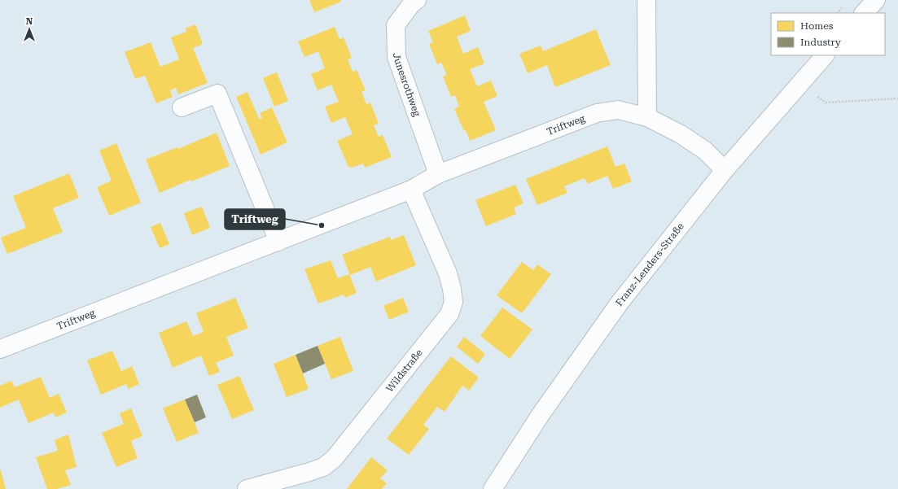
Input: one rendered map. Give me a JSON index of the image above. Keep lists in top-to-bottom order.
{
  "streets": {
    "street": [
      "Junesrothweg",
      "Triftweg",
      "Franz-Lenders-Straße",
      "Wildstraße"
    ]
  },
  "crossings": [
    ["Junesrothweg", "Triftweg"],
    ["Triftweg", "Franz-Lenders-Straße"],
    ["Triftweg", "Wildstraße"]
  ],
  "places": ["Triftweg"],
  "legend": ["Homes", "Industry"],
  "north": "top"
}
